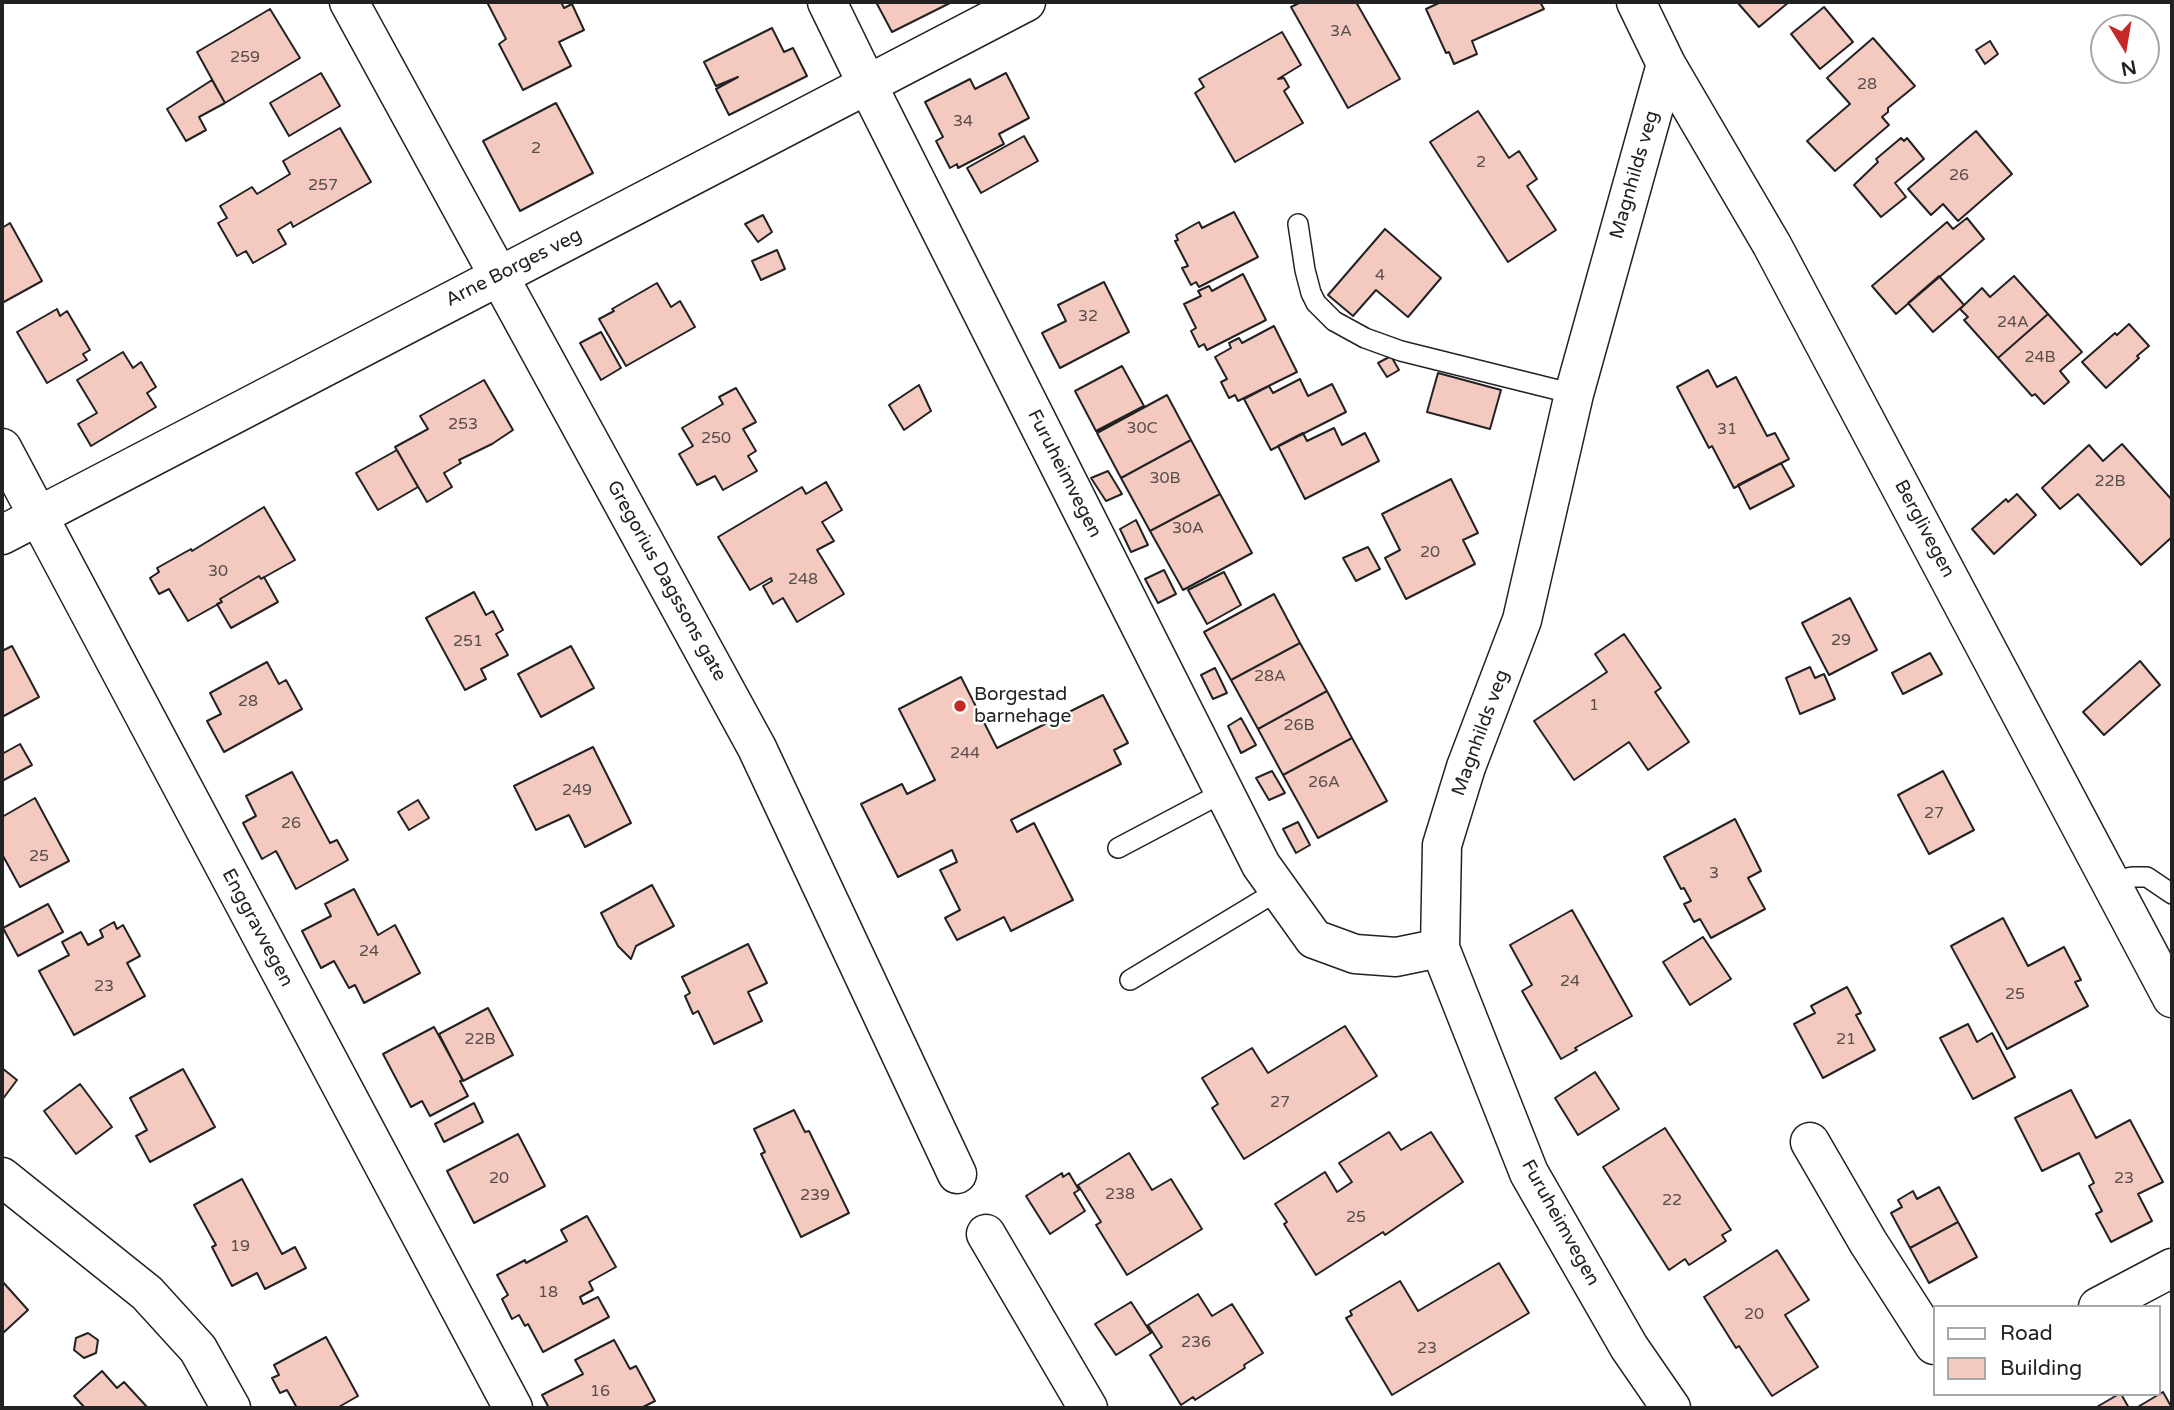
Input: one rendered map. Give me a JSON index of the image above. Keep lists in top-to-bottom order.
{
  "streets": {
    "street": [
      "Magnhilds veg",
      "Arne Borges veg",
      "Furuheimvegen",
      "Berglivegen",
      "Gregorius Dagssons gate",
      "Enggravvegen"
    ]
  },
  "crossings": [
    ["Magnhilds veg", "Furuheimvegen"],
    ["Magnhilds veg", "Berglivegen"],
    ["Arne Borges veg", "Furuheimvegen"],
    ["Arne Borges veg", "Gregorius Dagssons gate"],
    ["Arne Borges veg", "Enggravvegen"]
  ],
  "places": ["Borgestad barnehage"],
  "house_numbers": [
    "3A",
    "259",
    "28",
    "34",
    "2",
    "2",
    "26",
    "257",
    "4",
    "32",
    "24A",
    "24B",
    "253",
    "30C",
    "31",
    "250",
    "30B",
    "22B",
    "30A",
    "20",
    "30",
    "248",
    "29",
    "251",
    "28A",
    "28",
    "1",
    "26B",
    "244",
    "26A",
    "249",
    "27",
    "26",
    "25",
    "3",
    "24",
    "24",
    "23",
    "25",
    "22B",
    "21",
    "27",
    "20",
    "23",
    "238",
    "239",
    "22",
    "25",
    "19",
    "18",
    "20",
    "236",
    "23",
    "16"
  ],
  "legend": ["Road", "Building"],
  "north": "bottom"
}
